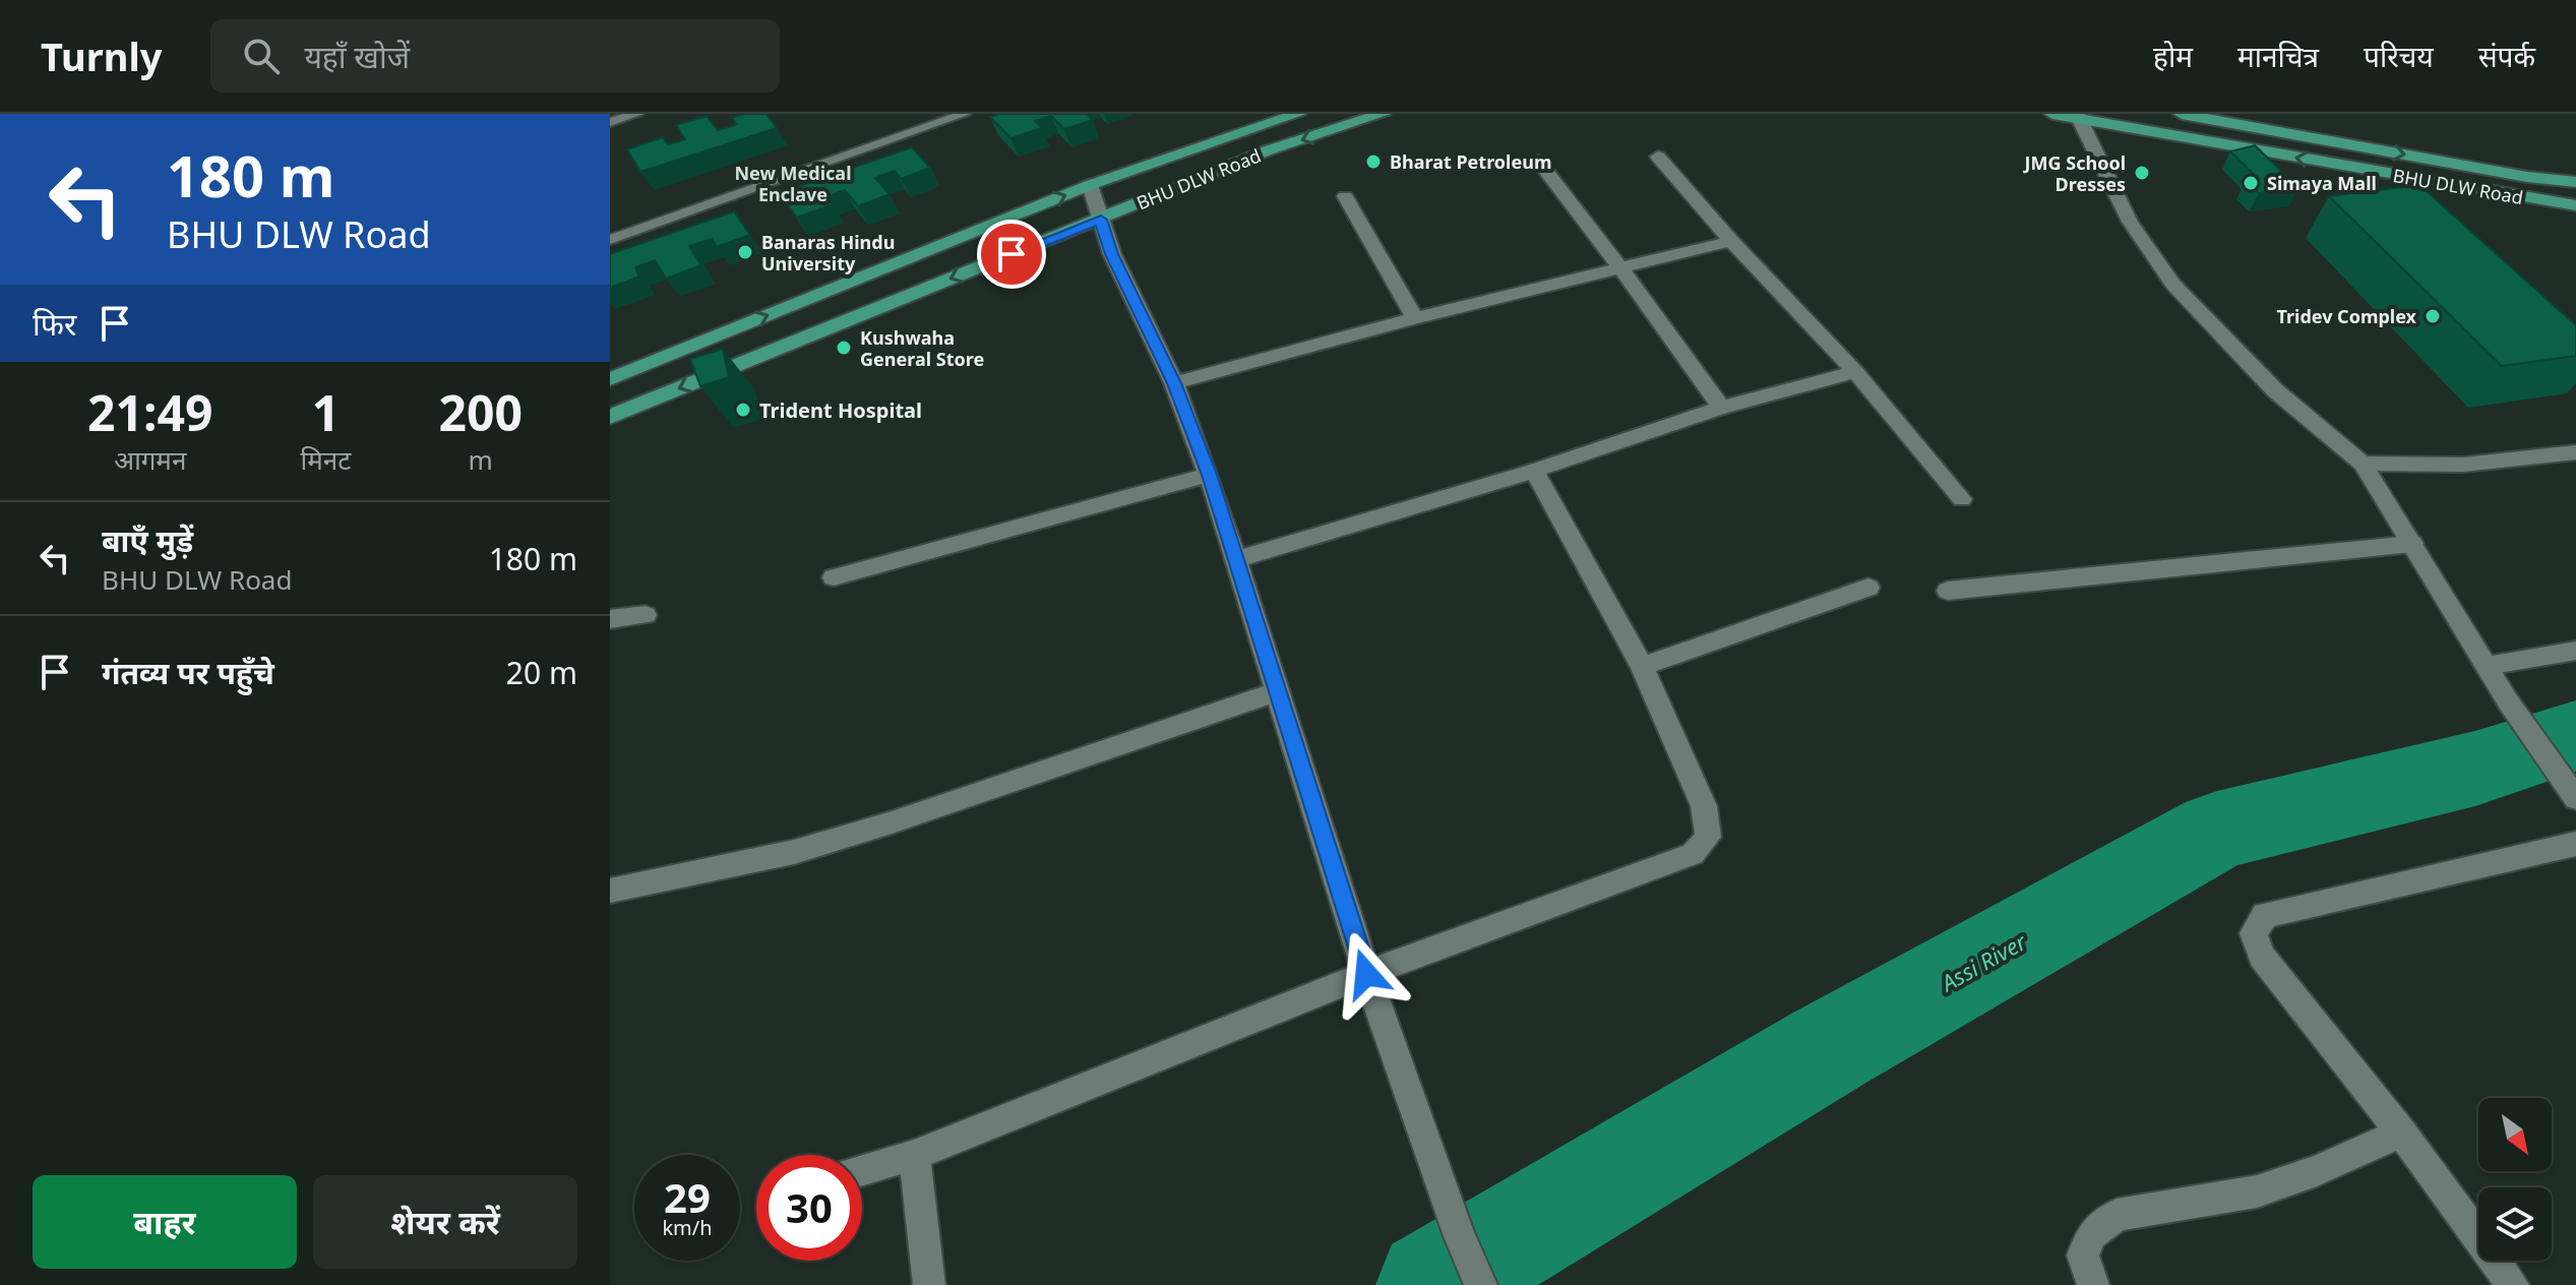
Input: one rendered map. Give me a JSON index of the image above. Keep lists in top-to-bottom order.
{
  "streets": {
    "main road": ["BHU DLW Road"]
  },
  "districts": ["New Medical Enclave"],
  "water": ["Assi River"],
  "places": [
    "Bharat Petroleum",
    "JMG School Dresses",
    "Simaya Mall",
    "Banaras Hindu University",
    "Tridev Complex",
    "Kushwaha General Store",
    "Trident Hospital"
  ],
  "north": "bottom right",
  "page": {
    "header": "Turnly",
    "search": "यहाँ खोजें",
    "nav": [
      "होम",
      "मानचित्र",
      "परिचय",
      "संपर्क"
    ],
    "turn": ["180 m", "BHU DLW Road"],
    "then": "फिर",
    "eta": [
      "21:49",
      "आगमन",
      "1",
      "मिनट",
      "200",
      "m"
    ],
    "list": [
      {
        "name": "बाएँ मुड़ें",
        "note": "BHU DLW Road",
        "value": "180 m"
      },
      {
        "name": "गंतव्य पर पहुँचे",
        "value": "20 m"
      }
    ],
    "speed": "29 km/h",
    "limit": "30",
    "buttons": ["बाहर", "शेयर करें"]
  }
}
